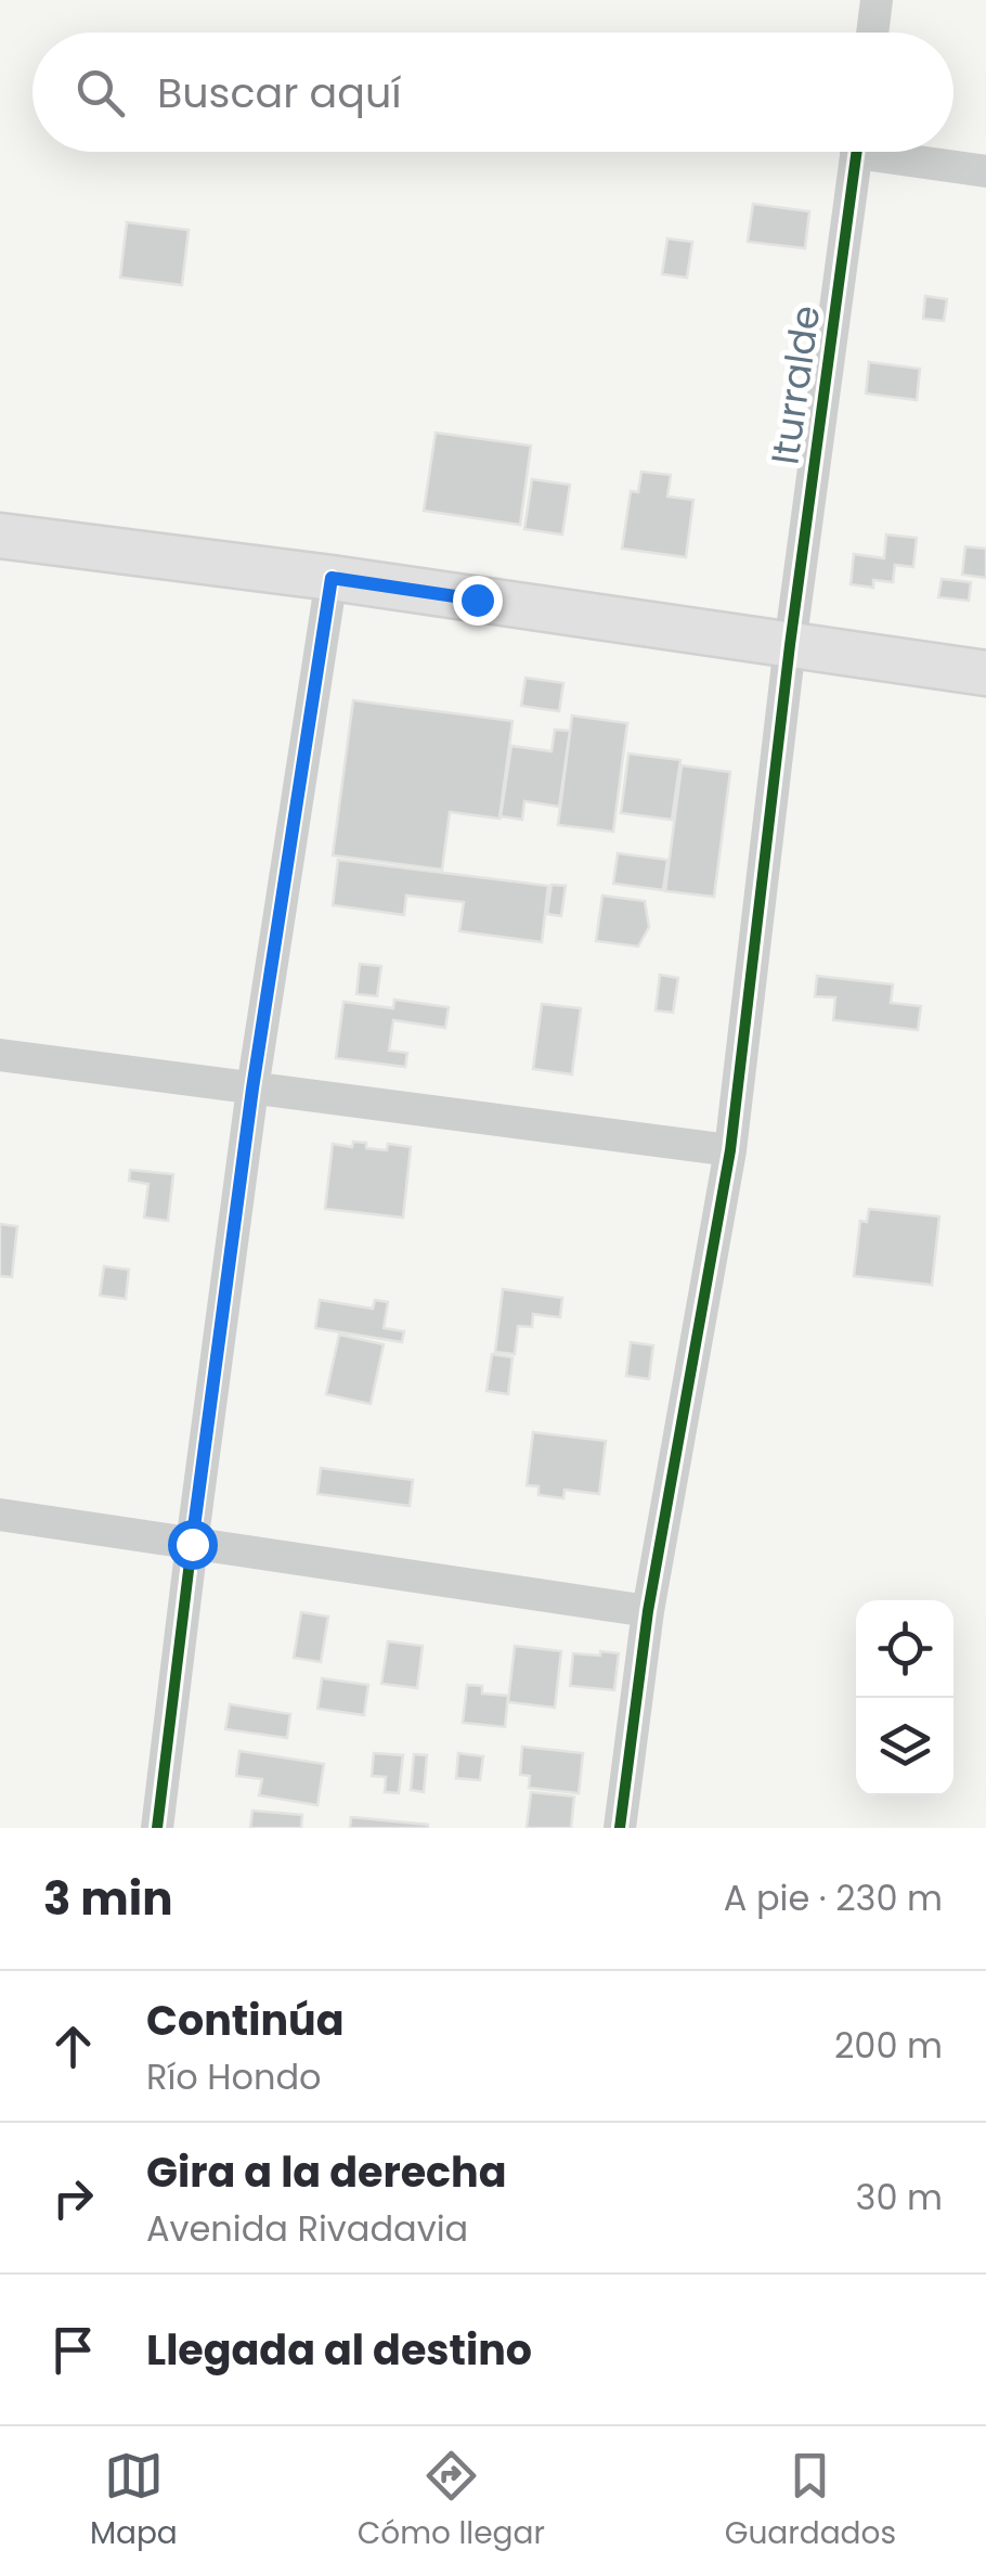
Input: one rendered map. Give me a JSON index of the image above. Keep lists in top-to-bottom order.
{
  "streets": {
    "street": ["Iturralde"]
  },
  "page": {
    "search": "Buscar aquí",
    "heading": ["3 min", "A pie · 230 m"],
    "list": [
      ["Continúa", "Río Hondo", "200 m"],
      ["Gira a la derecha", "Avenida Rivadavia", "30 m"],
      "Llegada al destino"
    ],
    "nav": ["Mapa", "Cómo llegar", "Guardados"]
  }
}
